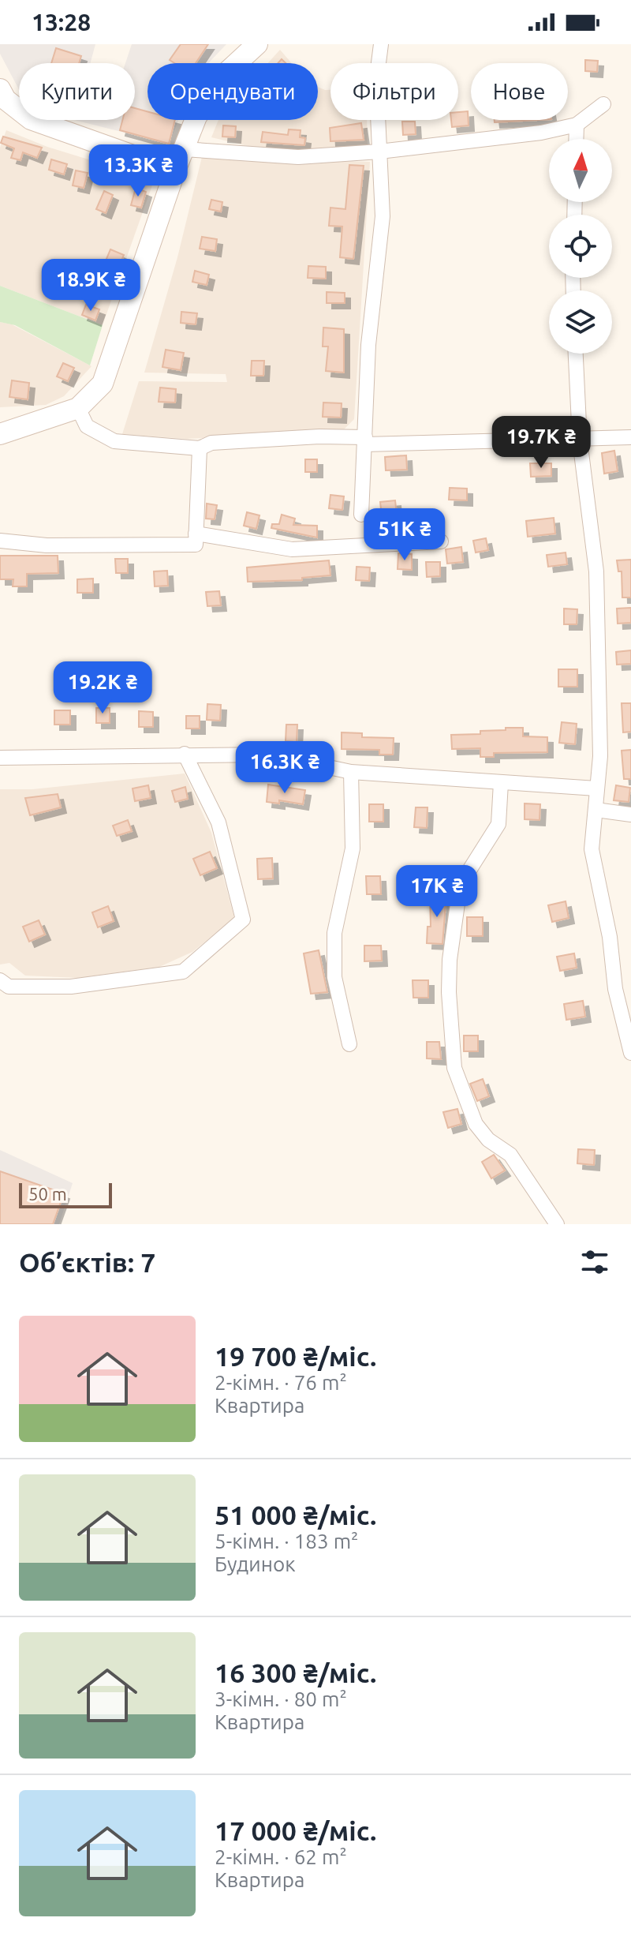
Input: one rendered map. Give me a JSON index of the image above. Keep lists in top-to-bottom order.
{
  "scale_bar": "50 m",
  "north": "top",
  "page": {
    "status": "13:28",
    "chip": [
      "Купити",
      "Орендувати",
      "Фільтри",
      "Нове"
    ],
    "price": [
      "13.3K ₴",
      "18.9K ₴",
      "19.7K ₴",
      "51K ₴",
      "19.2K ₴",
      "16.3K ₴",
      "17K ₴"
    ],
    "scale": "50 m",
    "heading": "Об’єктів: 7",
    "list": [
      {
        "name": "19 700 ₴/міс.",
        "note": "2-кімн. · 76 m² · Квартира"
      },
      {
        "name": "51 000 ₴/міс.",
        "note": "5-кімн. · 183 m² · Будинок"
      },
      {
        "name": "16 300 ₴/міс.",
        "note": "3-кімн. · 80 m² · Квартира"
      },
      {
        "name": "17 000 ₴/міс.",
        "note": "2-кімн. · 62 m² · Квартира"
      }
    ]
  }
}
